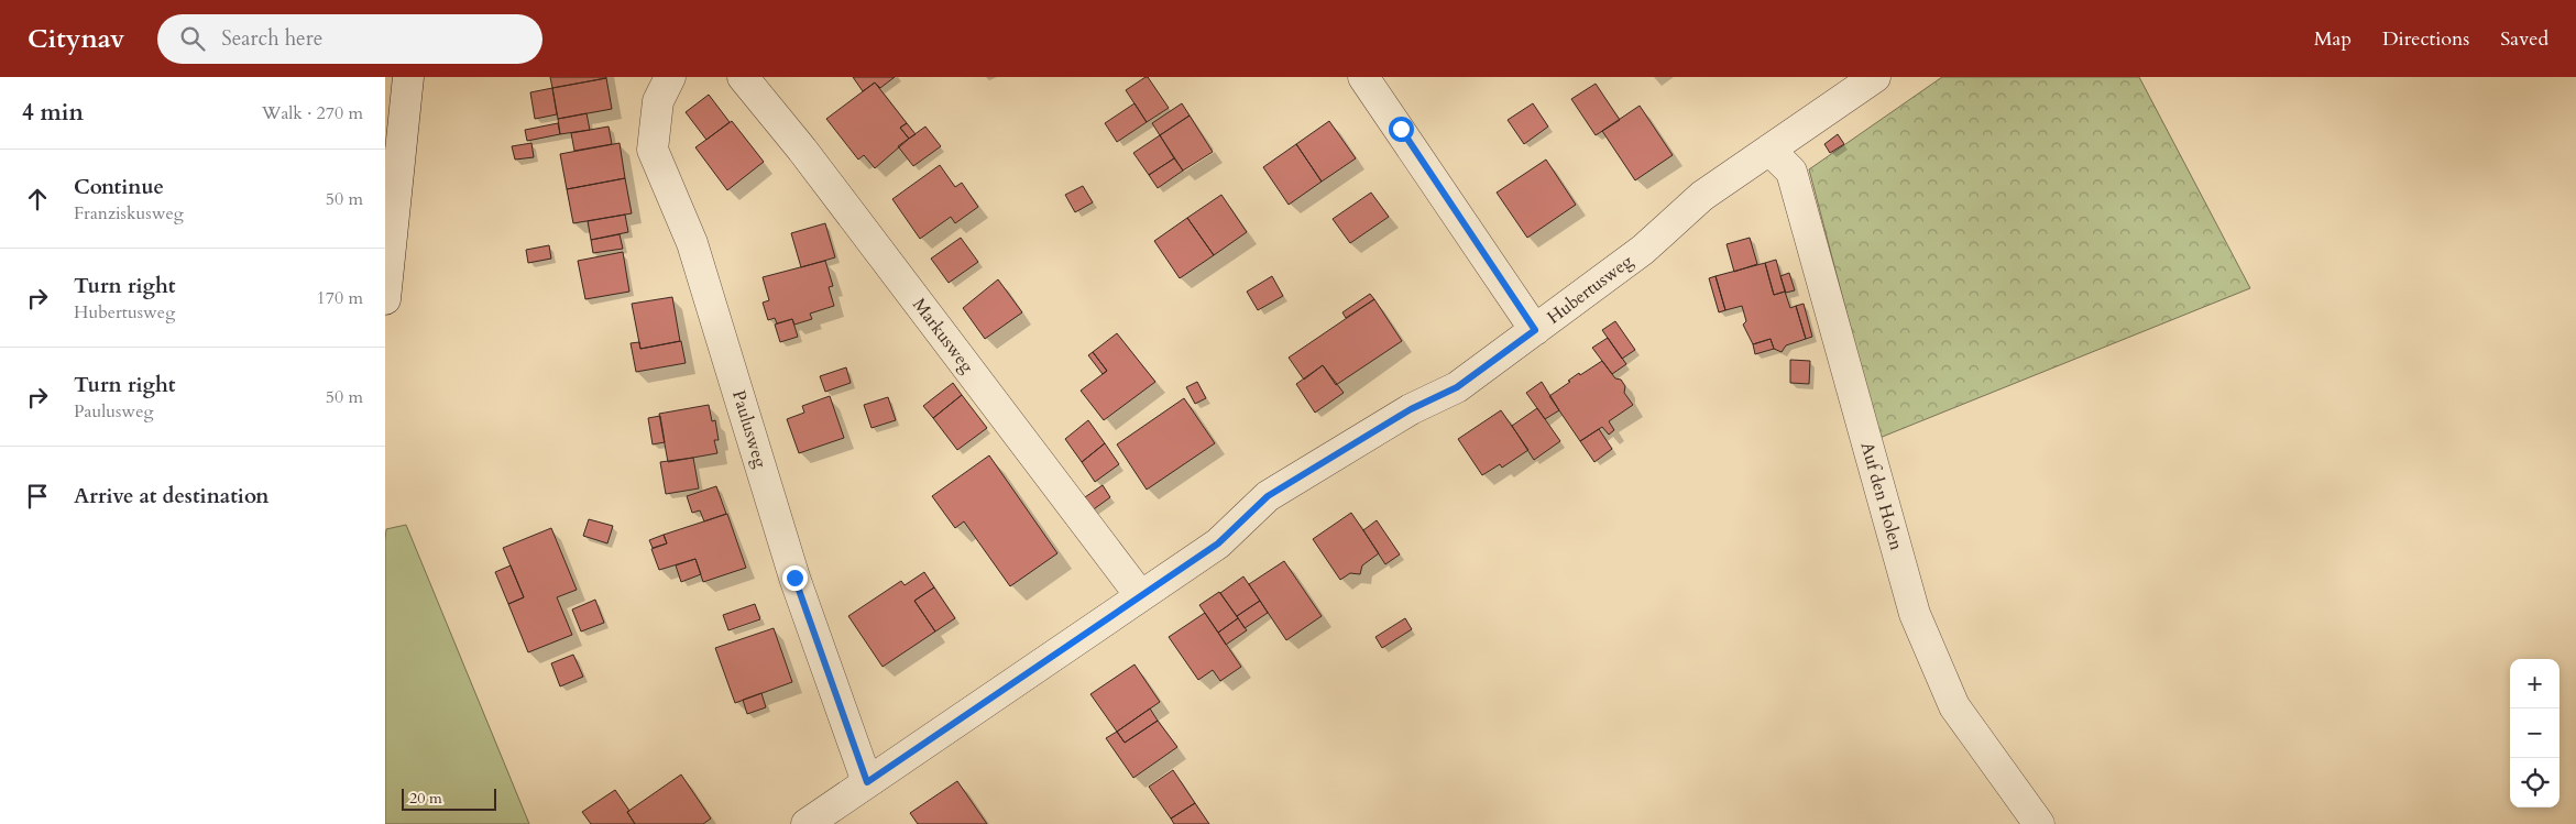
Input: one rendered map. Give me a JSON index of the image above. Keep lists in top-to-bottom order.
{
  "streets": {
    "street": [
      "Hubertusweg",
      "Markusweg",
      "Paulusweg",
      "Auf den Holen"
    ]
  },
  "crossings": [
    ["Hubertusweg", "Markusweg"],
    ["Hubertusweg", "Paulusweg"],
    ["Hubertusweg", "Auf den Holen"]
  ],
  "scale_bar": "20 m",
  "page": {
    "header": "Citynav",
    "search": "Search here",
    "nav": ["Map", "Directions", "Saved"],
    "heading": ["4 min", "Walk · 270 m"],
    "list": [
      ["Continue", "Franziskusweg", "50 m"],
      ["Turn right", "Hubertusweg", "170 m"],
      ["Turn right", "Paulusweg", "50 m"],
      "Arrive at destination"
    ],
    "map_buttons": ["+", "−"],
    "scale": "20 m"
  }
}
